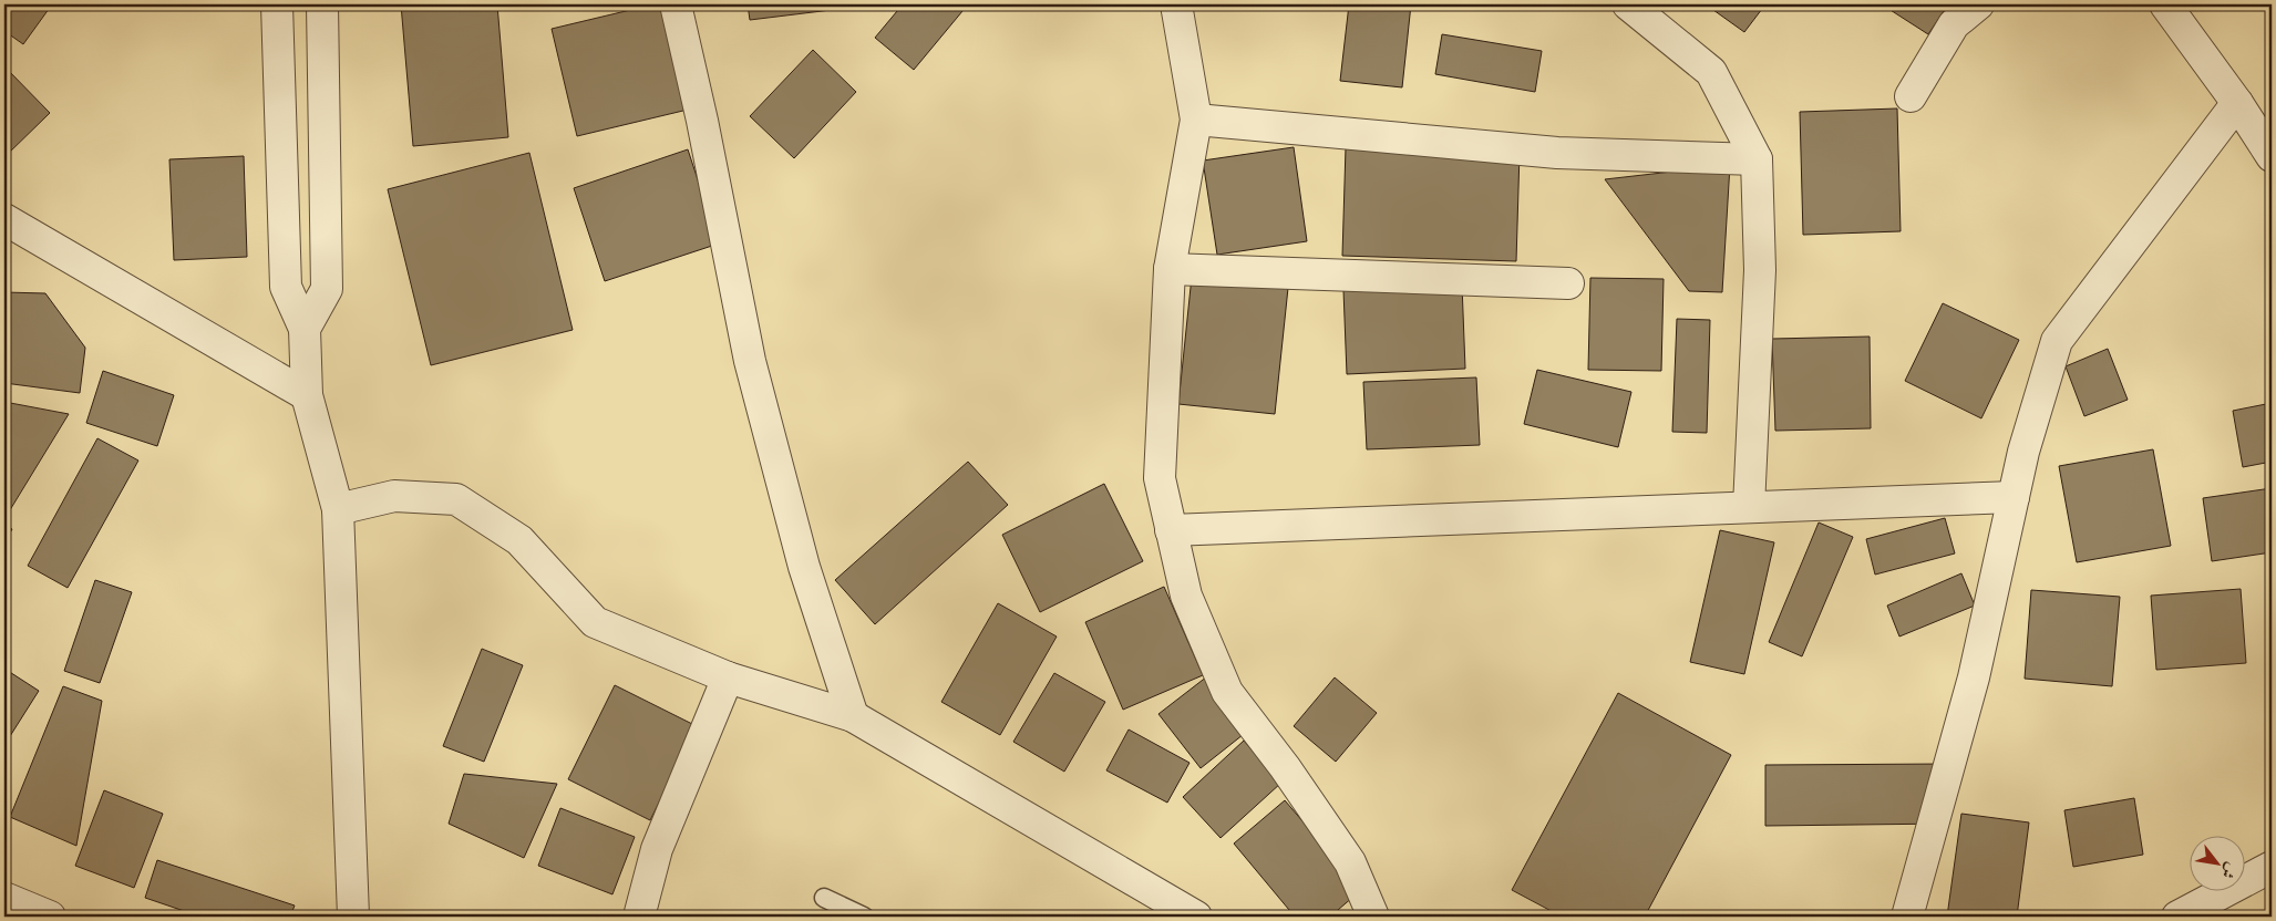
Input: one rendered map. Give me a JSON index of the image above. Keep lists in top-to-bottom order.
{
  "north": "bottom right"
}
